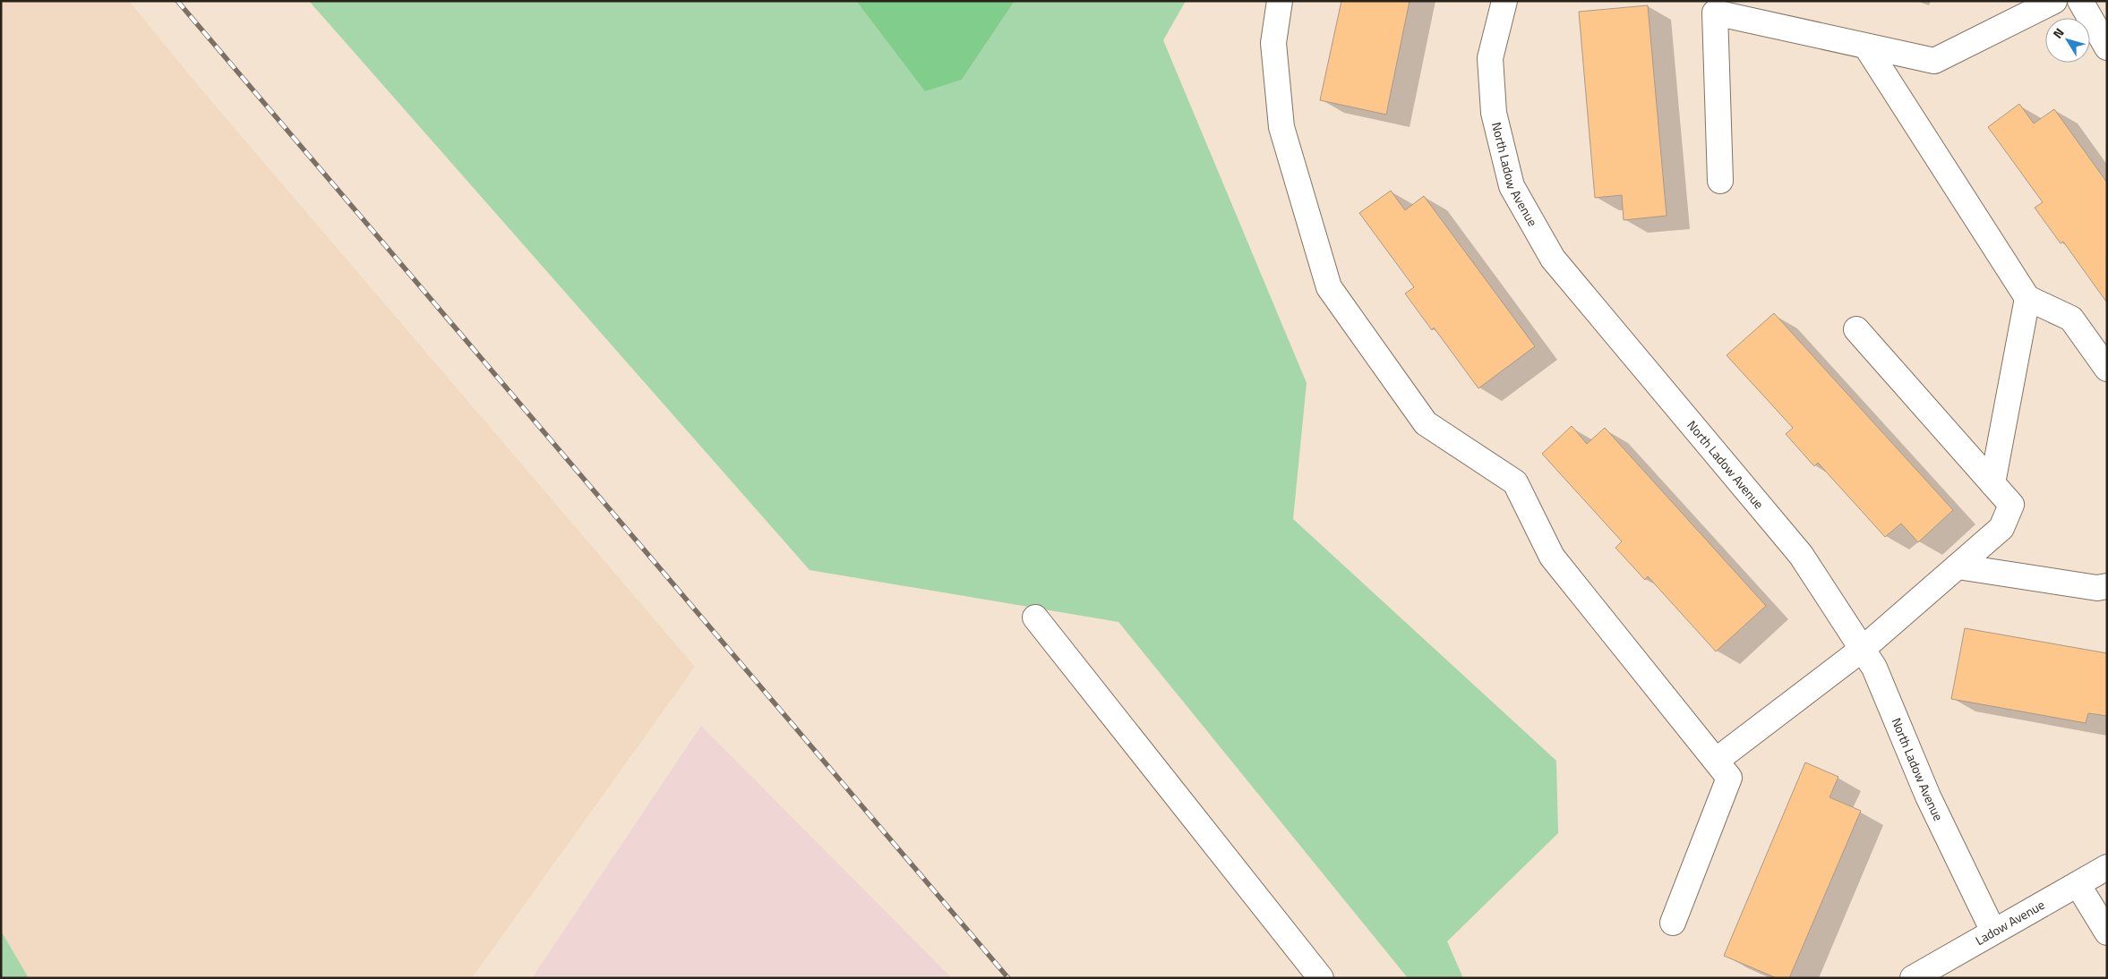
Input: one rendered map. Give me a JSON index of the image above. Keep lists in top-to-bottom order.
{
  "streets": {
    "street": ["North Ladow Avenue", "Ladow Avenue"]
  },
  "crossings": [
    ["North Ladow Avenue", "Ladow Avenue"]
  ],
  "north": "top left"
}
